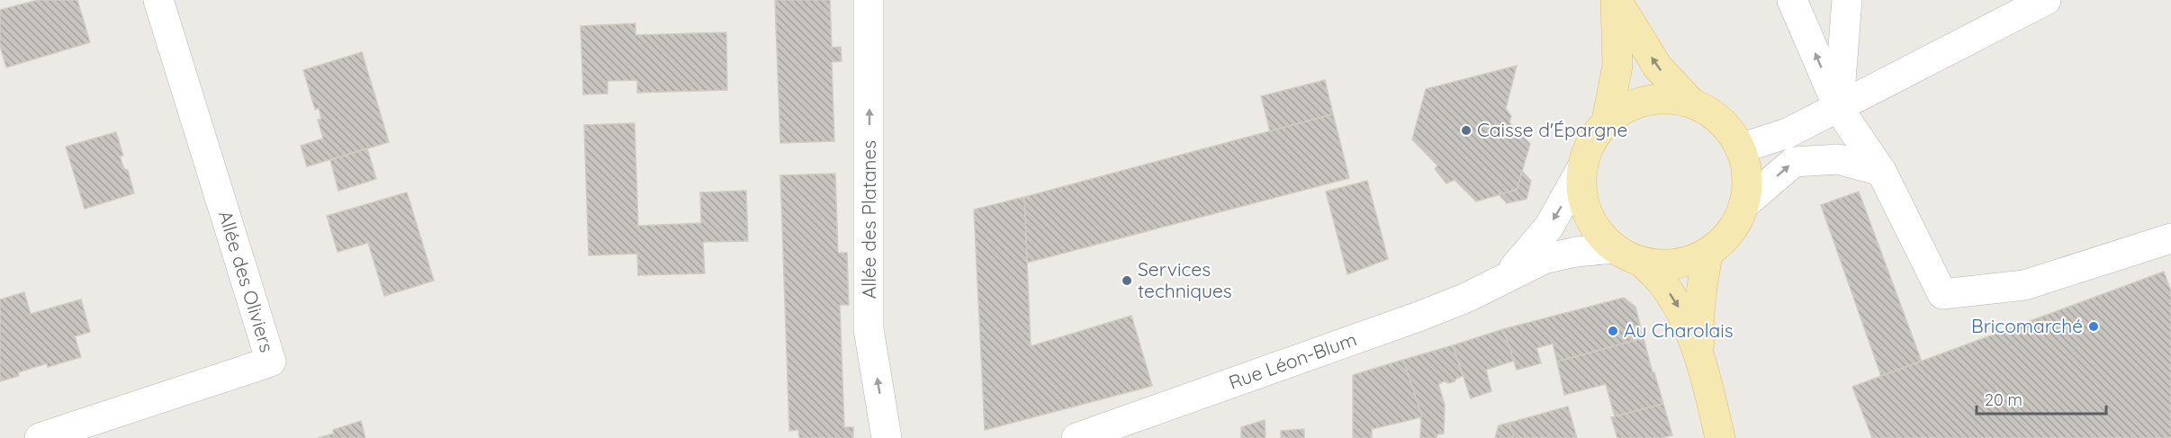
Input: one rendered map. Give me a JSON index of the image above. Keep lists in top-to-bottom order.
{
  "streets": {
    "street": ["Allée des Platanes", "Allée des Oliviers", "Rue Léon-Blum"]
  },
  "one_way": ["Allée des Platanes"],
  "places": [
    "Caisse d'Épargne",
    "Services techniques",
    "Bricomarché",
    "Au Charolais"
  ],
  "scale_bar": "20 m"
}
